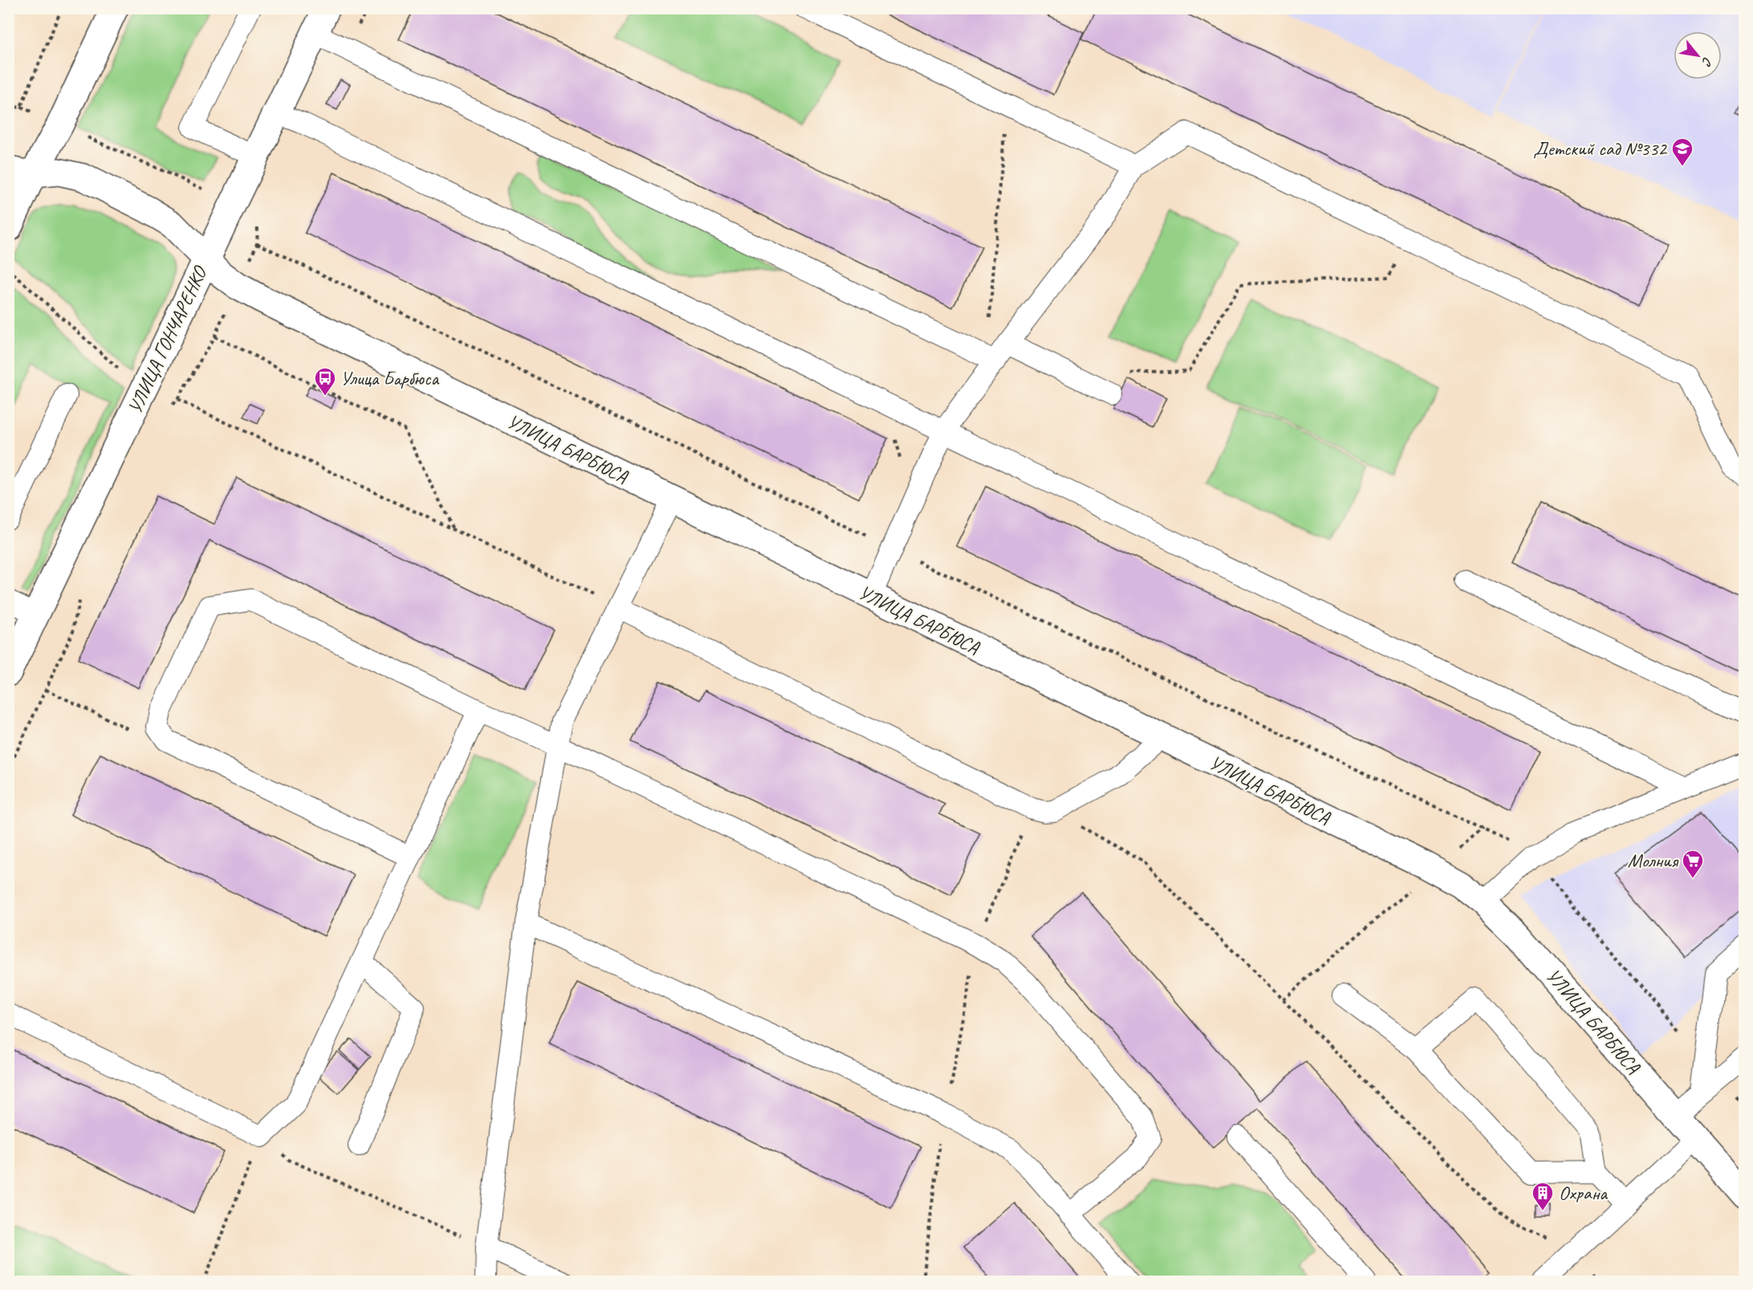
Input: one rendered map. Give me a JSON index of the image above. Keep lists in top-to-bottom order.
{
  "streets": {
    "street": ["УЛИЦА ГОНЧАРЕНКО", "УЛИЦА БАРБЮСА"]
  },
  "crossings": [
    ["УЛИЦА ГОНЧАРЕНКО", "УЛИЦА БАРБЮСА"]
  ],
  "places": {
    "school or university": ["Детский сад №332"],
    "bus stop": ["Улица Барбюса"],
    "supermarket": ["Молния"],
    "building": ["Охрана"]
  },
  "north": "bottom right"
}
